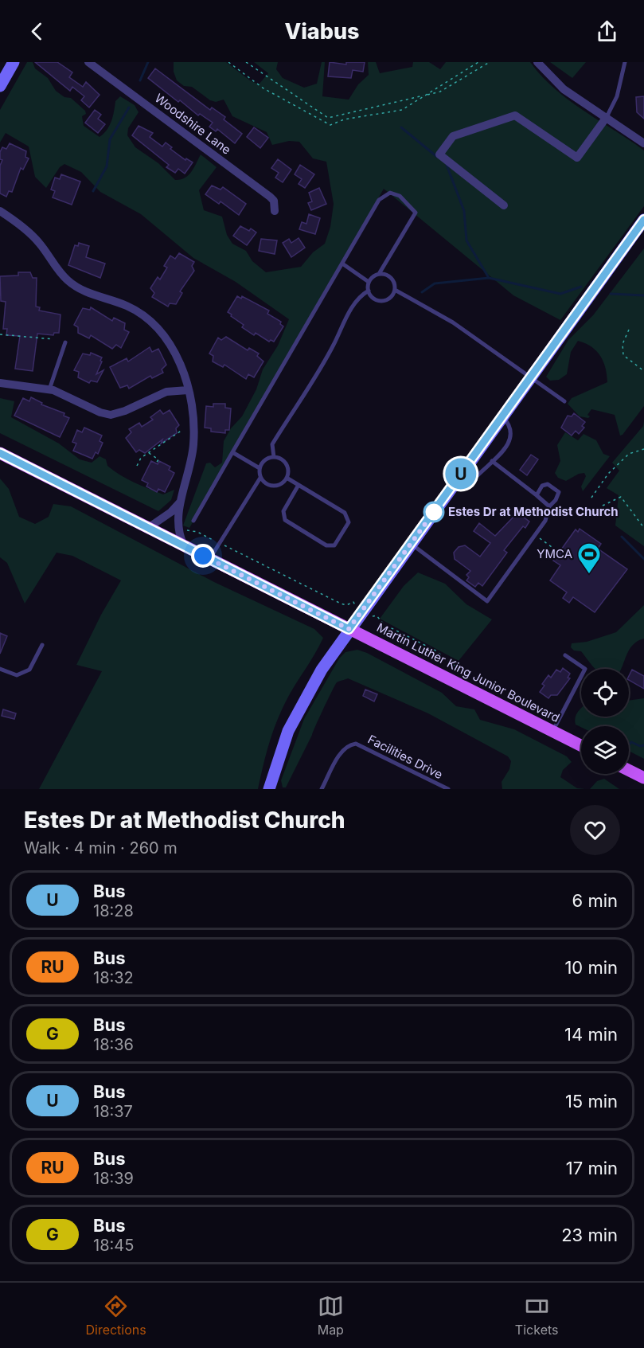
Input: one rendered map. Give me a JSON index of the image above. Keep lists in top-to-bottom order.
{
  "streets": {
    "main road": ["Martin Luther King Junior Boulevard"],
    "street": ["Woodshire Lane"],
    "lane": ["Facilities Drive"]
  },
  "places": {
    "other": ["Estes Dr at Methodist Church"],
    "sports": ["YMCA"]
  },
  "lines": ["bus line U"],
  "page": {
    "header": "Viabus",
    "on_map": "U",
    "heading": ["Estes Dr at Methodist Church", "Walk · 4 min · 260 m"],
    "list": [
      {
        "mark": "U",
        "name": "Bus",
        "note": "18:28",
        "value": "6 min"
      },
      {
        "mark": "RU",
        "name": "Bus",
        "note": "18:32",
        "value": "10 min"
      },
      {
        "mark": "G",
        "name": "Bus",
        "note": "18:36",
        "value": "14 min"
      },
      {
        "mark": "U",
        "name": "Bus",
        "note": "18:37",
        "value": "15 min"
      },
      {
        "mark": "RU",
        "name": "Bus",
        "note": "18:39",
        "value": "17 min"
      },
      {
        "mark": "G",
        "name": "Bus",
        "note": "18:45",
        "value": "23 min"
      }
    ],
    "tabs": ["Directions", "Map", "Tickets"]
  }
}
